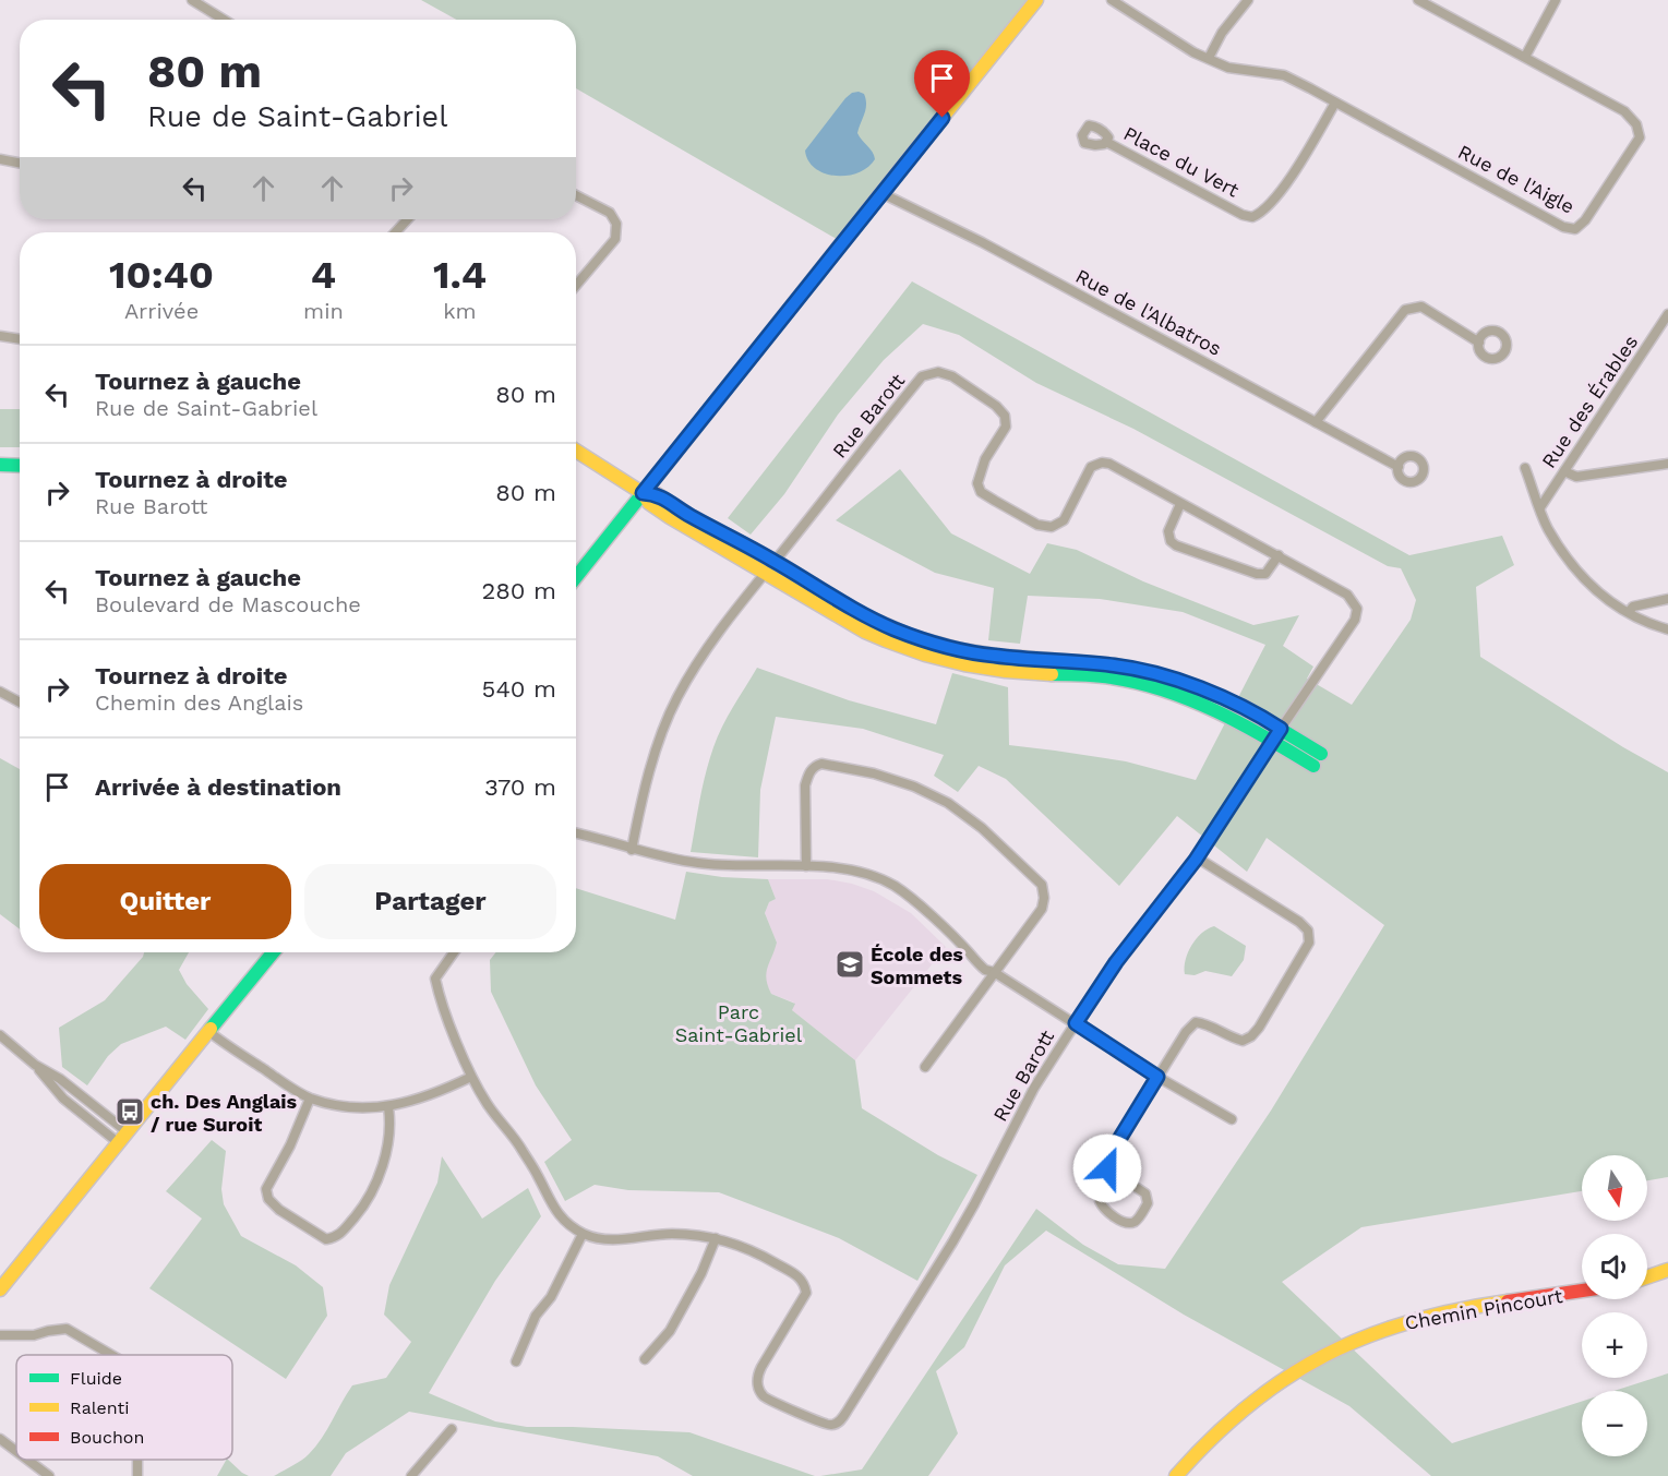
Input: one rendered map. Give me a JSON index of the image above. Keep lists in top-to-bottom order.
{
  "streets": {
    "street": [
      "Place du Vert",
      "Rue de l'Aigle",
      "Rue de l'Albatros",
      "Rue des Érables",
      "Rue Barott",
      "Chemin Pincourt"
    ]
  },
  "crossings": [
    ["Place du Vert", "Rue de l'Aigle"]
  ],
  "parks": ["Parc Saint-Gabriel"],
  "places": {
    "school or university": ["École des Sommets"],
    "bus stop": ["ch. Des Anglais / rue Suroit"]
  },
  "legend": ["Fluide", "Ralenti", "Bouchon"],
  "north": "bottom",
  "page": {
    "turn": ["80 m", "Rue de Saint-Gabriel"],
    "eta": [
      "10:40",
      "Arrivée",
      "4",
      "min",
      "1.4",
      "km"
    ],
    "list": [
      {
        "name": "Tournez à gauche",
        "note": "Rue de Saint-Gabriel",
        "value": "80 m"
      },
      {
        "name": "Tournez à droite",
        "note": "Rue Barott",
        "value": "80 m"
      },
      {
        "name": "Tournez à gauche",
        "note": "Boulevard de Mascouche",
        "value": "280 m"
      },
      {
        "name": "Tournez à droite",
        "note": "Chemin des Anglais",
        "value": "540 m"
      },
      {
        "name": "Arrivée à destination",
        "value": "370 m"
      }
    ],
    "buttons": ["Quitter", "Partager"],
    "map_buttons": ["+", "−"]
  }
}
